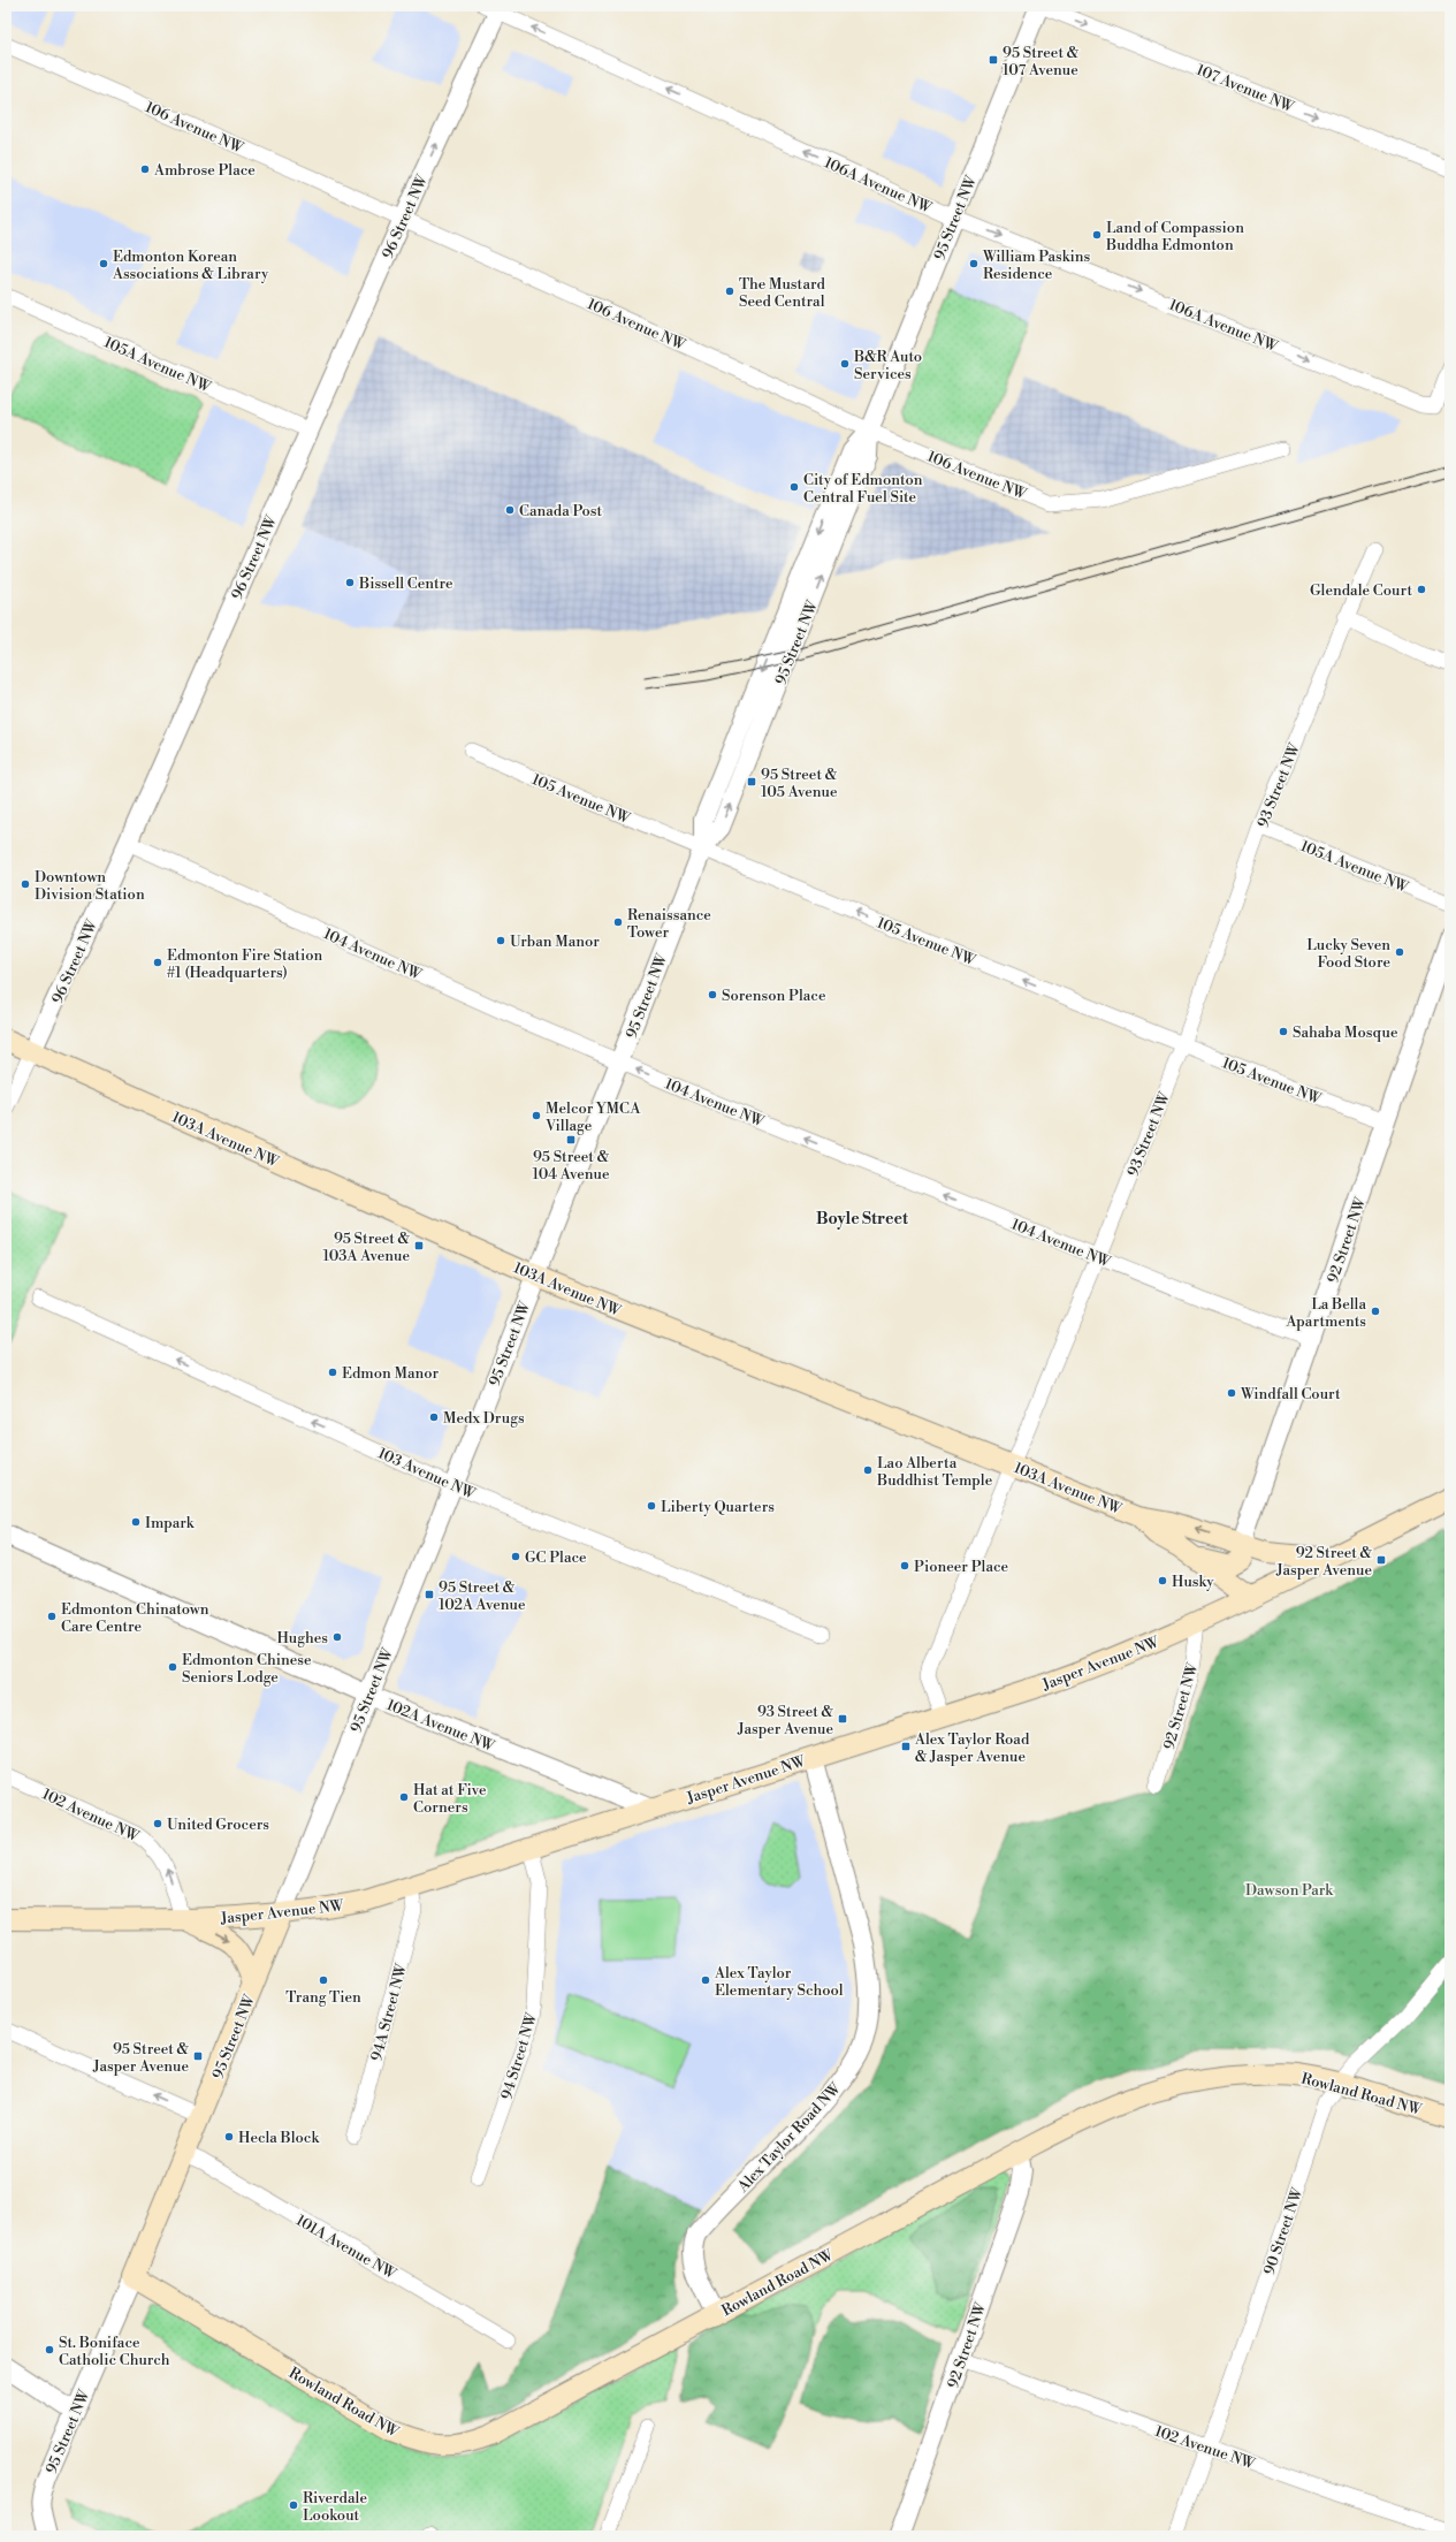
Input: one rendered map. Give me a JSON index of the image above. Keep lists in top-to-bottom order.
{
  "streets": {
    "main road": [
      "95 Street NW",
      "103A Avenue NW",
      "Jasper Avenue NW",
      "Rowland Road NW"
    ],
    "street": [
      "107 Avenue NW",
      "106 Avenue NW",
      "106A Avenue NW",
      "96 Street NW",
      "105A Avenue NW",
      "93 Street NW",
      "105 Avenue NW",
      "104 Avenue NW",
      "92 Street NW",
      "103 Avenue NW",
      "102A Avenue NW",
      "102 Avenue NW",
      "94A Street NW",
      "94 Street NW",
      "Alex Taylor Road NW",
      "90 Street NW",
      "101A Avenue NW"
    ]
  },
  "crossings": [
    ["107 Avenue NW", "95 Street NW"],
    ["106 Avenue NW", "96 Street NW"],
    ["106 Avenue NW", "95 Street NW"],
    ["106A Avenue NW", "96 Street NW"],
    ["106A Avenue NW", "95 Street NW"],
    ["96 Street NW", "105A Avenue NW"],
    ["96 Street NW", "104 Avenue NW"],
    ["96 Street NW", "103A Avenue NW"],
    ["95 Street NW", "105 Avenue NW"],
    ["95 Street NW", "104 Avenue NW"],
    ["95 Street NW", "103A Avenue NW"],
    ["95 Street NW", "103 Avenue NW"],
    ["95 Street NW", "Jasper Avenue NW"],
    ["95 Street NW", "102A Avenue NW"],
    ["95 Street NW", "Rowland Road NW"],
    ["95 Street NW", "101A Avenue NW"],
    ["105A Avenue NW", "93 Street NW"],
    ["93 Street NW", "105 Avenue NW"],
    ["93 Street NW", "104 Avenue NW"],
    ["93 Street NW", "103A Avenue NW"],
    ["93 Street NW", "Jasper Avenue NW"],
    ["105 Avenue NW", "92 Street NW"],
    ["104 Avenue NW", "92 Street NW"],
    ["103A Avenue NW", "92 Street NW"],
    ["103A Avenue NW", "Jasper Avenue NW"],
    ["92 Street NW", "Jasper Avenue NW"],
    ["92 Street NW", "102 Avenue NW"],
    ["92 Street NW", "Rowland Road NW"],
    ["Jasper Avenue NW", "102A Avenue NW"],
    ["Jasper Avenue NW", "102 Avenue NW"],
    ["Jasper Avenue NW", "94A Street NW"],
    ["Jasper Avenue NW", "94 Street NW"],
    ["Jasper Avenue NW", "Alex Taylor Road NW"],
    ["102 Avenue NW", "90 Street NW"],
    ["Rowland Road NW", "Alex Taylor Road NW"],
    ["Rowland Road NW", "90 Street NW"]
  ],
  "one_way": [
    "107 Avenue NW",
    "105 Avenue NW",
    "104 Avenue NW",
    "103 Avenue NW"
  ],
  "districts": ["Boyle Street"],
  "parks": ["Dawson Park"],
  "places": {
    "transit": [
      "95 Street & 107 Avenue",
      "95 Street & 105 Avenue",
      "95 Street & 104 Avenue",
      "95 Street & 103A Avenue",
      "92 Street & Jasper Avenue",
      "95 Street & 102A Avenue",
      "93 Street & Jasper Avenue",
      "Alex Taylor Road & Jasper Avenue",
      "95 Street & Jasper Avenue"
    ],
    "other": [
      "Ambrose Place",
      "Land of Compassion Buddha Edmonton",
      "Edmonton Korean Associations & Library",
      "William Paskins Residence",
      "The Mustard Seed Central",
      "B&R Auto Services",
      "City of Edmonton Central Fuel Site",
      "Canada Post",
      "Bissell Centre",
      "Glendale Court",
      "Downtown Division Station",
      "Renaissance Tower",
      "Urban Manor",
      "Lucky Seven Food Store",
      "Edmonton Fire Station #1 (Headquarters)",
      "Sorenson Place",
      "Sahaba Mosque",
      "Melcor YMCA Village",
      "La Bella Apartments",
      "Edmon Manor",
      "Windfall Court",
      "Medx Drugs",
      "Lao Alberta Buddhist Temple",
      "Liberty Quarters",
      "Impark",
      "GC Place",
      "Pioneer Place",
      "Husky",
      "Edmonton Chinatown Care Centre",
      "Hughes",
      "Edmonton Chinese Seniors Lodge",
      "Hat at Five Corners",
      "United Grocers",
      "Trang Tien",
      "Alex Taylor Elementary School",
      "Hecla Block",
      "St. Boniface Catholic Church",
      "Riverdale Lookout"
    ]
  }
}
